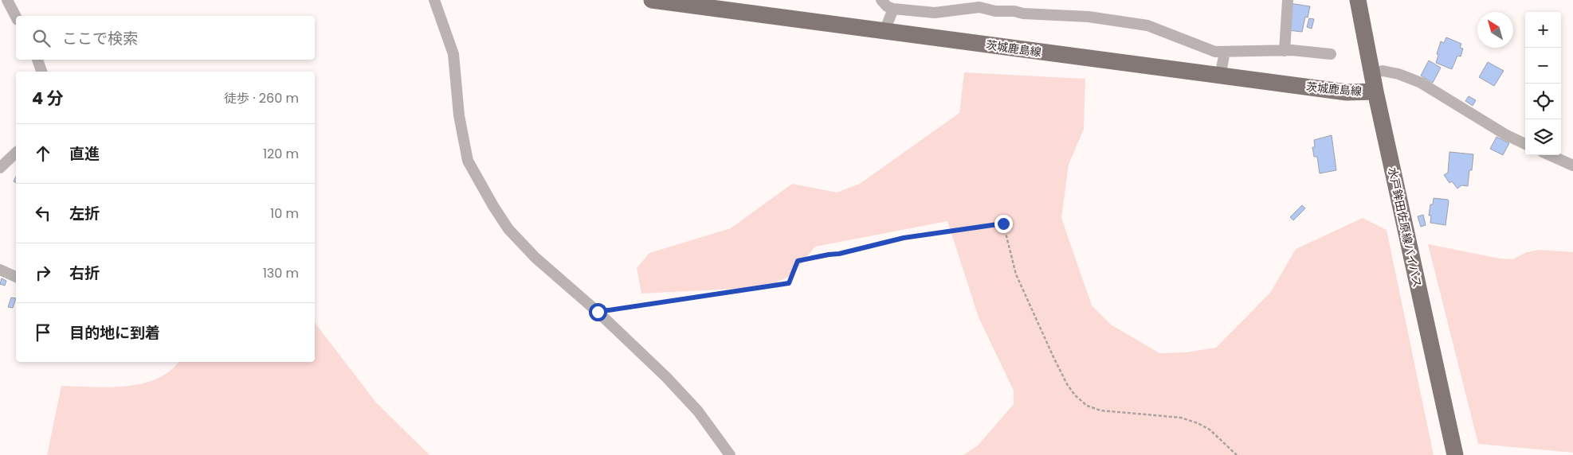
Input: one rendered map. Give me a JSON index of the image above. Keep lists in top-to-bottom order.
{
  "streets": {
    "main road": ["茨城鹿島線", "水戸鉾田佐原線バイパス"]
  },
  "crossings": [
    ["茨城鹿島線", "水戸鉾田佐原線バイパス"]
  ],
  "north": "top left",
  "page": {
    "map_buttons": ["+", "−"],
    "search": "ここで検索",
    "heading": ["4 分", "徒歩 · 260 m"],
    "list": [
      ["直進", "120 m"],
      ["左折", "10 m"],
      ["右折", "130 m"],
      "目的地に到着"
    ]
  }
}
